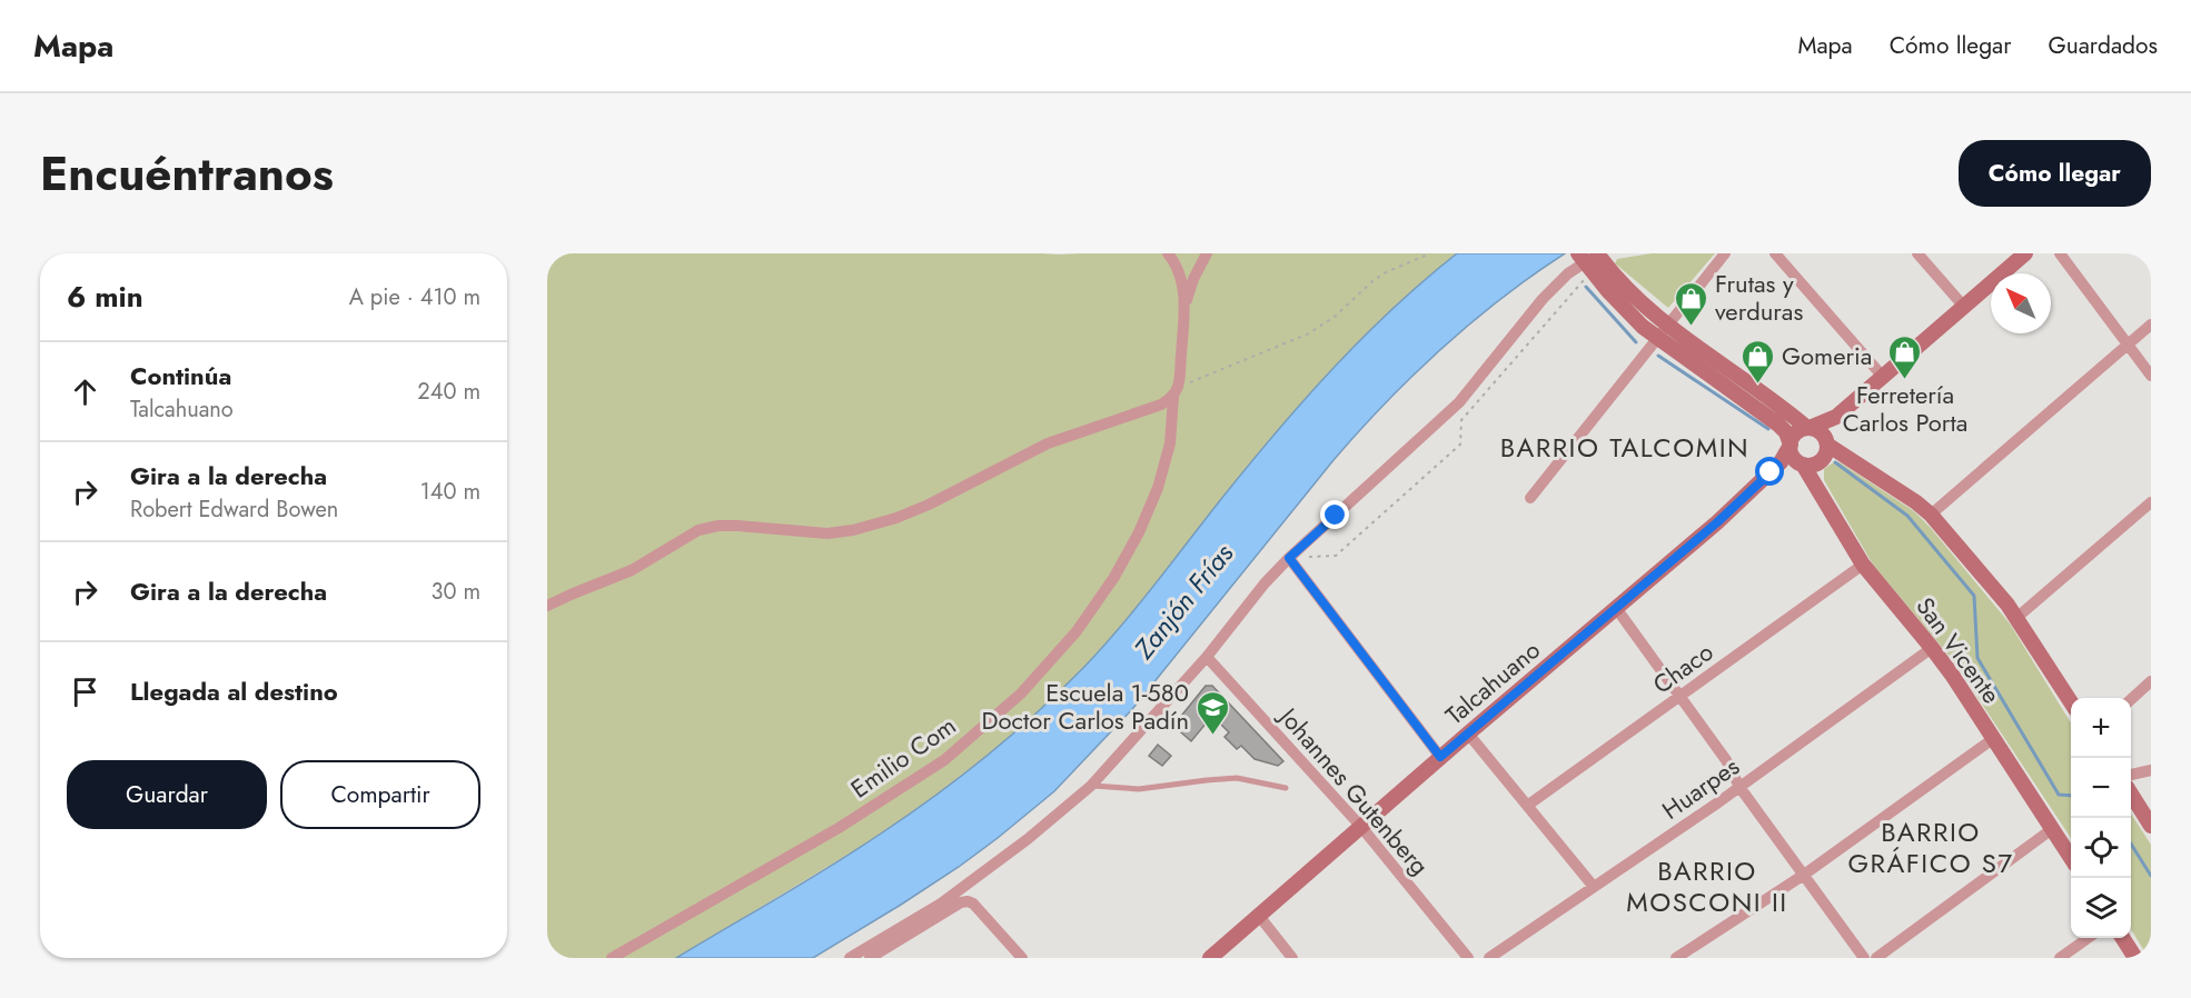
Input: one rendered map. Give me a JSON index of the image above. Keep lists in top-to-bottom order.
{
  "streets": {
    "main road": ["San Vicente", "Talcahuano"],
    "street": [
      "Chaco",
      "Emilio Com",
      "Huarpes",
      "Johannes Gutenberg"
    ]
  },
  "crossings": [
    ["San Vicente", "Chaco"],
    ["San Vicente", "Talcahuano"],
    ["San Vicente", "Huarpes"],
    ["Talcahuano", "Johannes Gutenberg"]
  ],
  "districts": ["BARRIO TALCOMIN", "BARRIO GRÁFICO S7", "BARRIO MOSCONI II"],
  "water": ["Zanjón Frías"],
  "places": {
    "shop": ["Frutas y verduras", "Ferretería Carlos Porta", "Gomeria"],
    "school or university": ["Escuela 1-580 Doctor Carlos Padín"]
  },
  "north": "top left",
  "page": {
    "header": "Mapa",
    "nav": ["Mapa", "Cómo llegar", "Guardados"],
    "title": "Encuéntranos",
    "buttons": [
      "Cómo llegar",
      ["Guardar", "Compartir"]
    ],
    "heading": ["6 min", "A pie · 410 m"],
    "list": [
      ["Continúa", "Talcahuano", "240 m"],
      ["Gira a la derecha", "Robert Edward Bowen", "140 m"],
      ["Gira a la derecha", "30 m"],
      "Llegada al destino"
    ],
    "map_buttons": ["+", "−"]
  }
}
